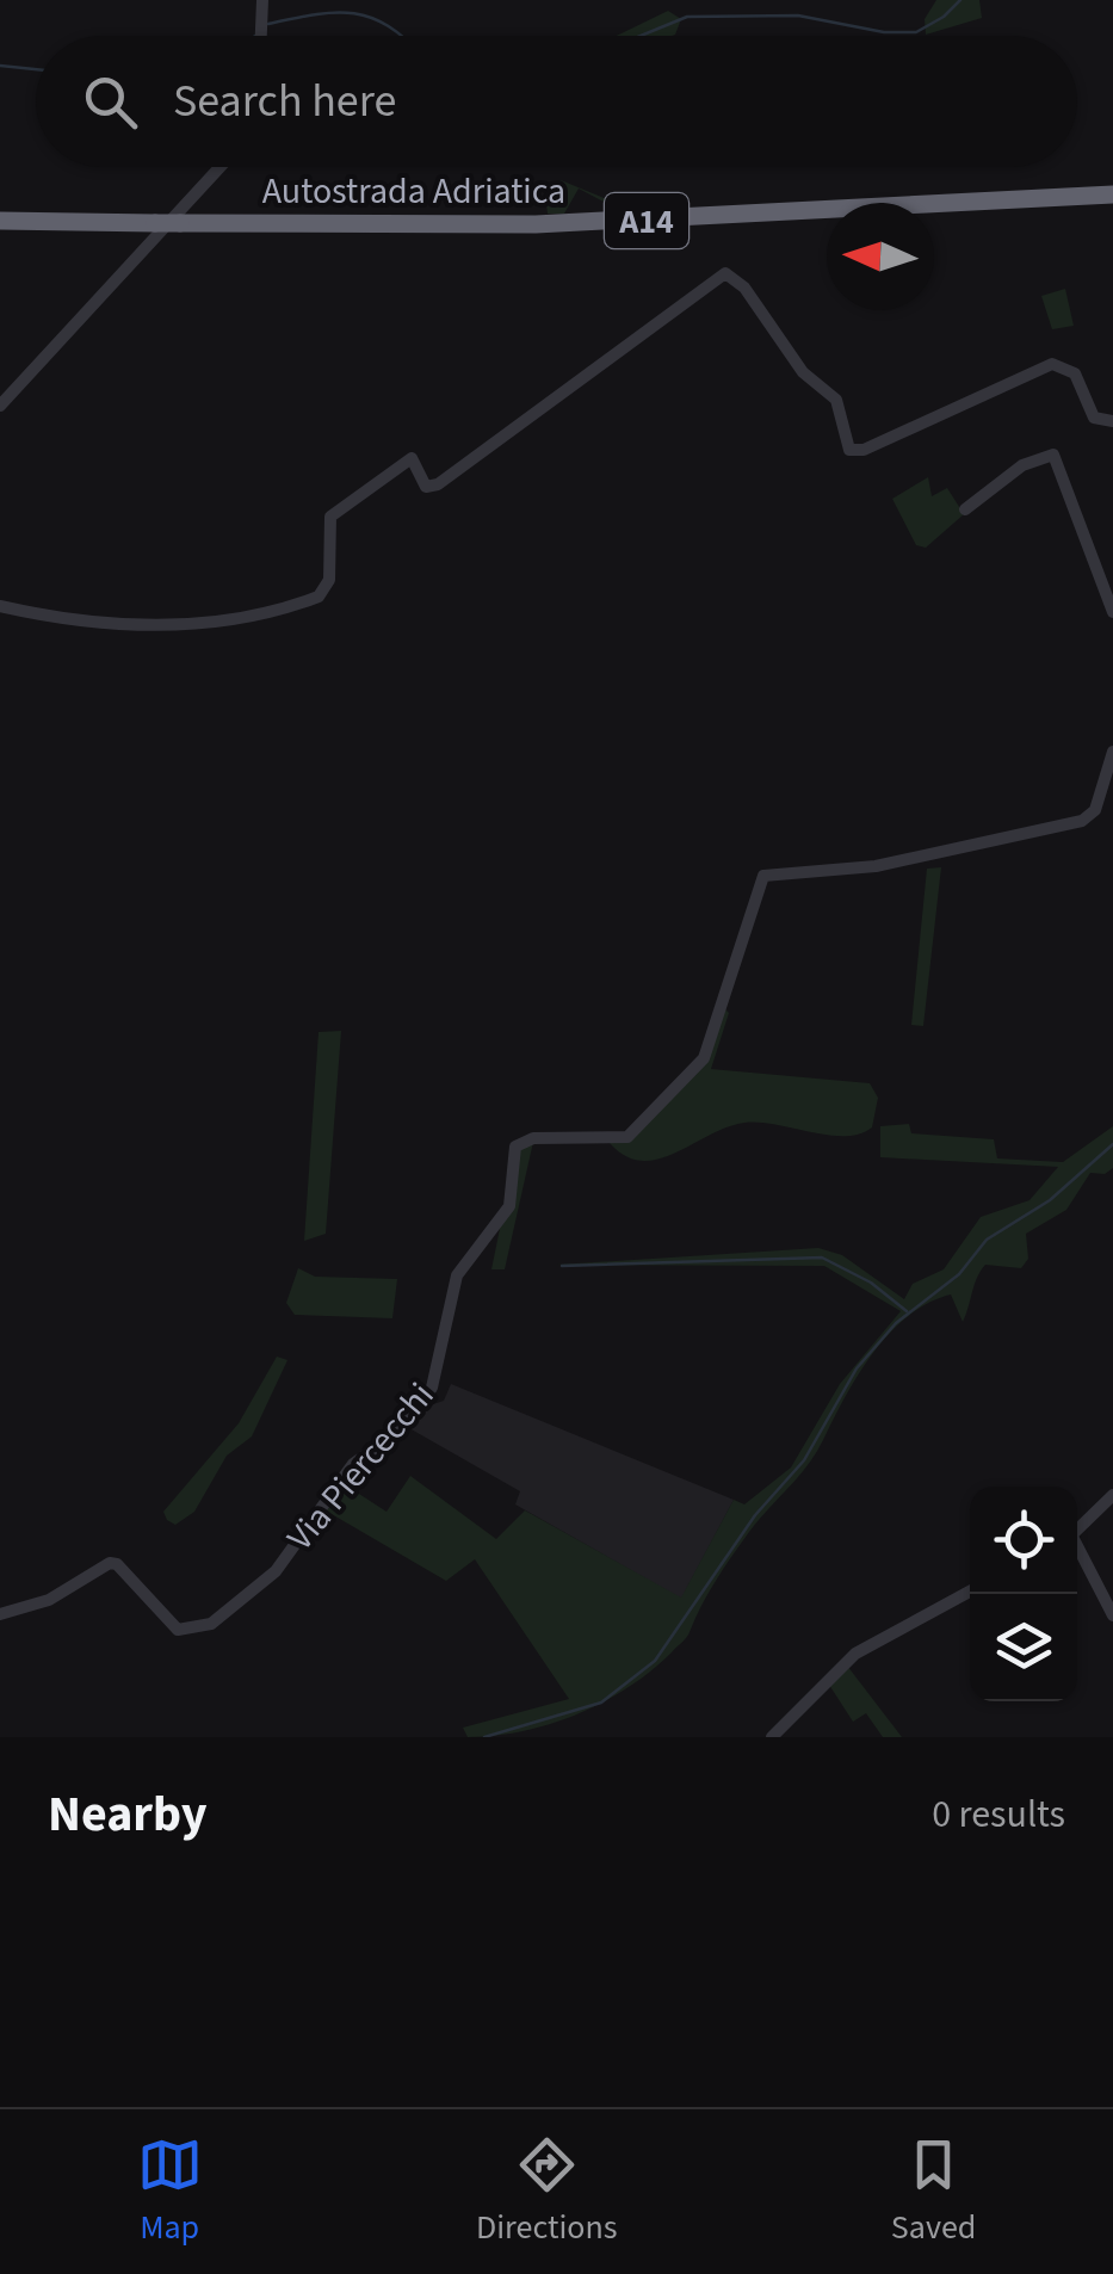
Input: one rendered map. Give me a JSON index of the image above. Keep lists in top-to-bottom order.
{
  "streets": {
    "highway": ["Autostrada Adriatica", "A14"],
    "street": ["Via Piercecchi"]
  },
  "north": "left",
  "page": {
    "search": "Search here",
    "heading": ["Nearby", "0 results"],
    "nav": ["Map", "Directions", "Saved"]
  }
}
